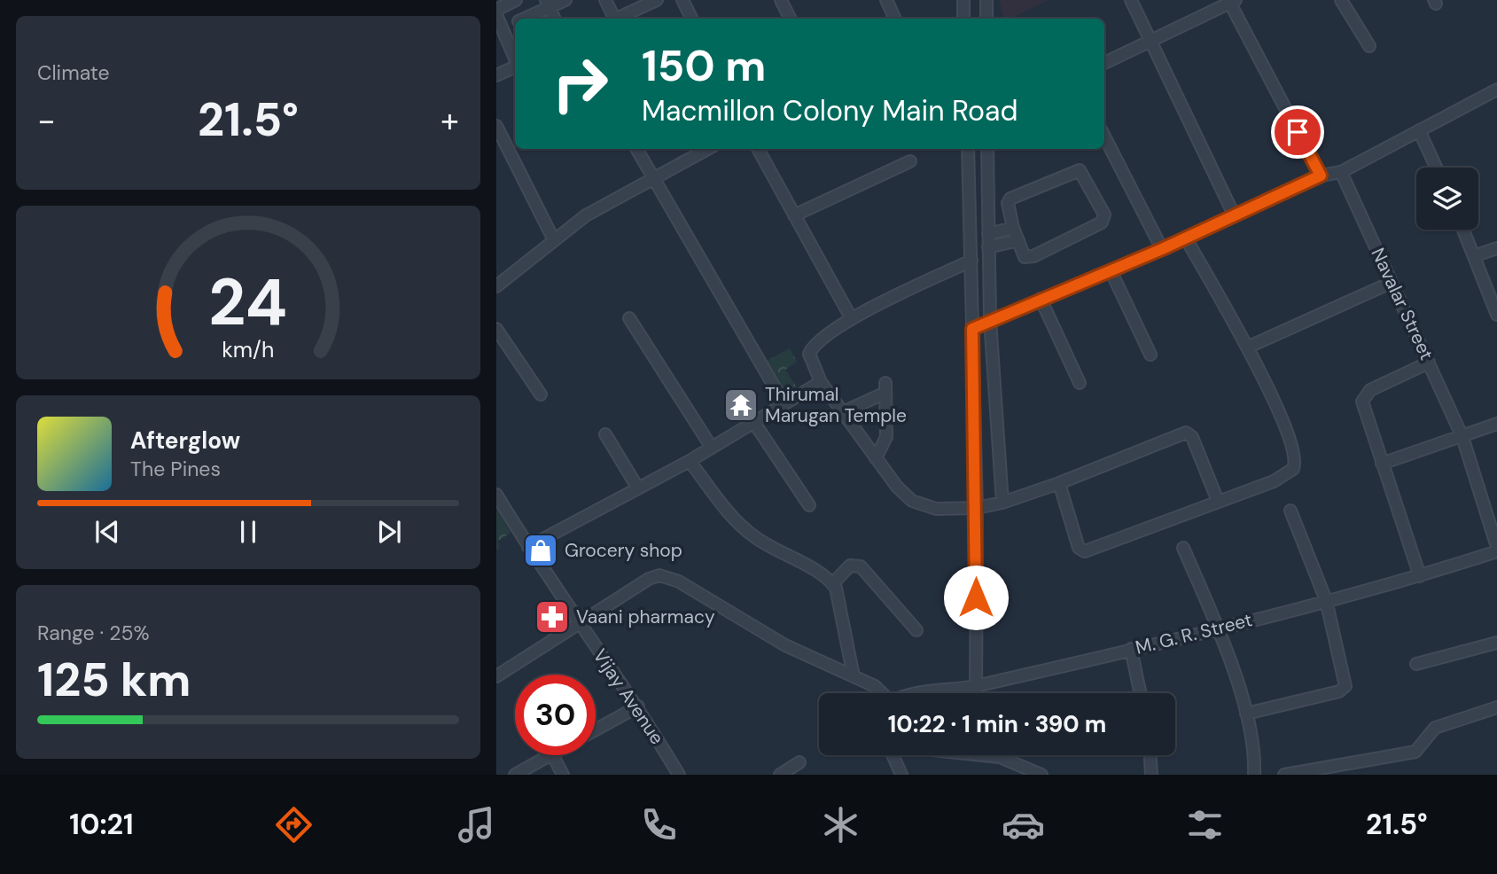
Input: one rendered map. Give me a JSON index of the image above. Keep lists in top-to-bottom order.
{
  "streets": {
    "street": ["Navalar Street", "M. G. R. Street", "Vijay Avenue"]
  },
  "crossings": [
    ["Navalar Street", "M. G. R. Street"]
  ],
  "places": {
    "temple": ["Thirumal Marugan Temple"],
    "shop": ["Grocery shop"],
    "pharmacy": ["Vaani pharmacy"]
  },
  "page": {
    "tile": [
      "Climate",
      ["Range · 25%", "125 km"]
    ],
    "turn": ["150 m", "Macmillon Colony Main Road"],
    "heat": ["−", "21.5°", "+"],
    "song": ["Afterglow", "The Pines"],
    "limit": "30",
    "trip": "10:22 · 1 min · 390 m",
    "tabs": ["10:21", "21.5°"],
    "gauge": ["24", "km/h"]
  }
}
